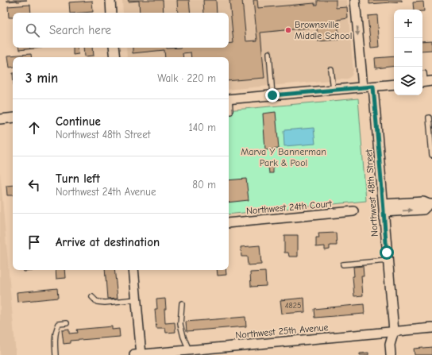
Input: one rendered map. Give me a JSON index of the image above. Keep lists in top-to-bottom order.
{
  "streets": {
    "street": ["Northwest 48th Street", "Northwest 24th Court", "Northwest 25th Avenue"]
  },
  "crossings": [
    ["Northwest 48th Street", "Northwest 25th Avenue"]
  ],
  "parks": ["Marva Y Bannerman Park & Pool"],
  "places": ["Brownsville Middle School"],
  "house_numbers": ["4825"],
  "page": {
    "map_buttons": ["+", "−"],
    "search": "Search here",
    "heading": ["3 min", "Walk · 220 m"],
    "list": [
      ["Continue", "Northwest 48th Street", "140 m"],
      ["Turn left", "Northwest 24th Avenue", "80 m"],
      "Arrive at destination"
    ]
  }
}
